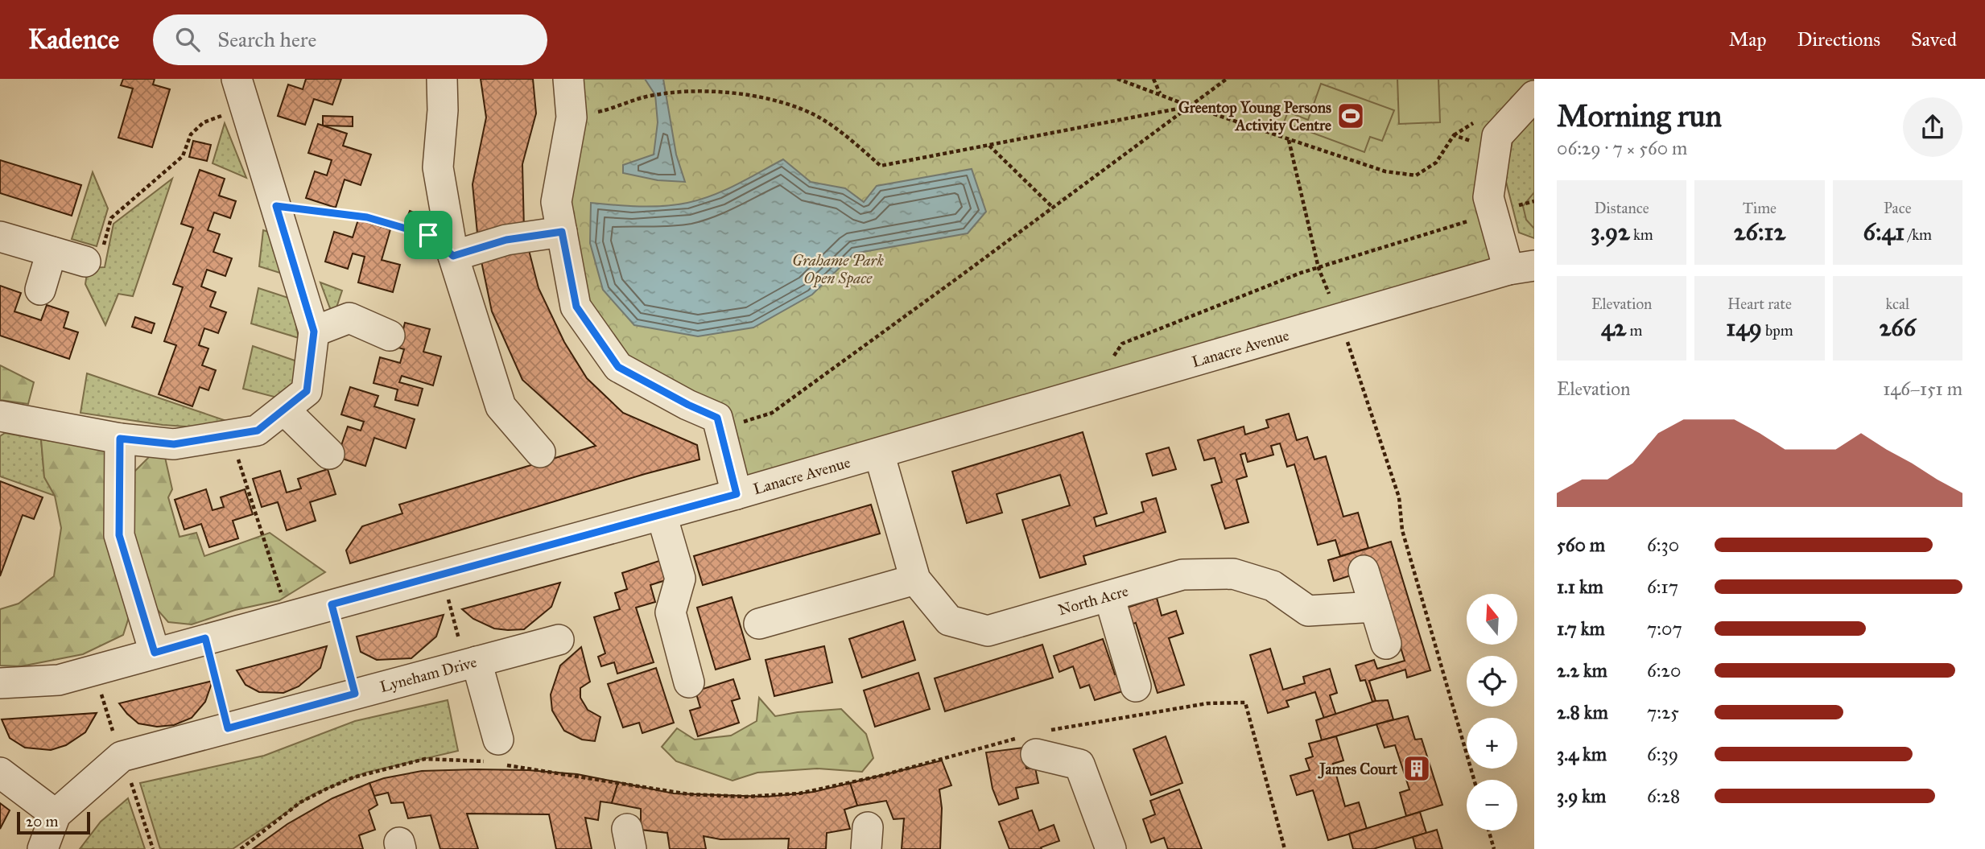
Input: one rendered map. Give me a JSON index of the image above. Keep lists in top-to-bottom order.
{
  "streets": {
    "street": ["Lanacre Avenue", "North Acre", "Lyneham Drive"]
  },
  "crossings": [
    ["Lanacre Avenue", "North Acre"]
  ],
  "parks": ["Grahame Park Open Space"],
  "places": {
    "sports": ["Greentop Young Persons Activity Centre"],
    "building": ["James Court"]
  },
  "scale_bar": "20 m",
  "north": "top",
  "page": {
    "header": "Kadence",
    "search": "Search here",
    "nav": ["Map", "Directions", "Saved"],
    "heading": ["Morning run", "06:29 · 7 × 560 m"],
    "stats": [
      ["Distance", "3.92 km"],
      ["Time", "26:12"],
      ["Pace", "6:41 /km"],
      ["Elevation", "42 m"],
      ["Heart rate", "149 bpm"],
      ["kcal", "266"]
    ],
    "chart": ["Elevation", "146–151 m"],
    "list": [
      {
        "name": "560 m",
        "note": "6:30"
      },
      {
        "name": "1.1 km",
        "note": "6:17"
      },
      {
        "name": "1.7 km",
        "note": "7:07"
      },
      {
        "name": "2.2 km",
        "note": "6:20"
      },
      {
        "name": "2.8 km",
        "note": "7:25"
      },
      {
        "name": "3.4 km",
        "note": "6:39"
      },
      {
        "name": "3.9 km",
        "note": "6:28"
      }
    ],
    "map_buttons": ["+", "−"],
    "scale": "20 m"
  }
}
